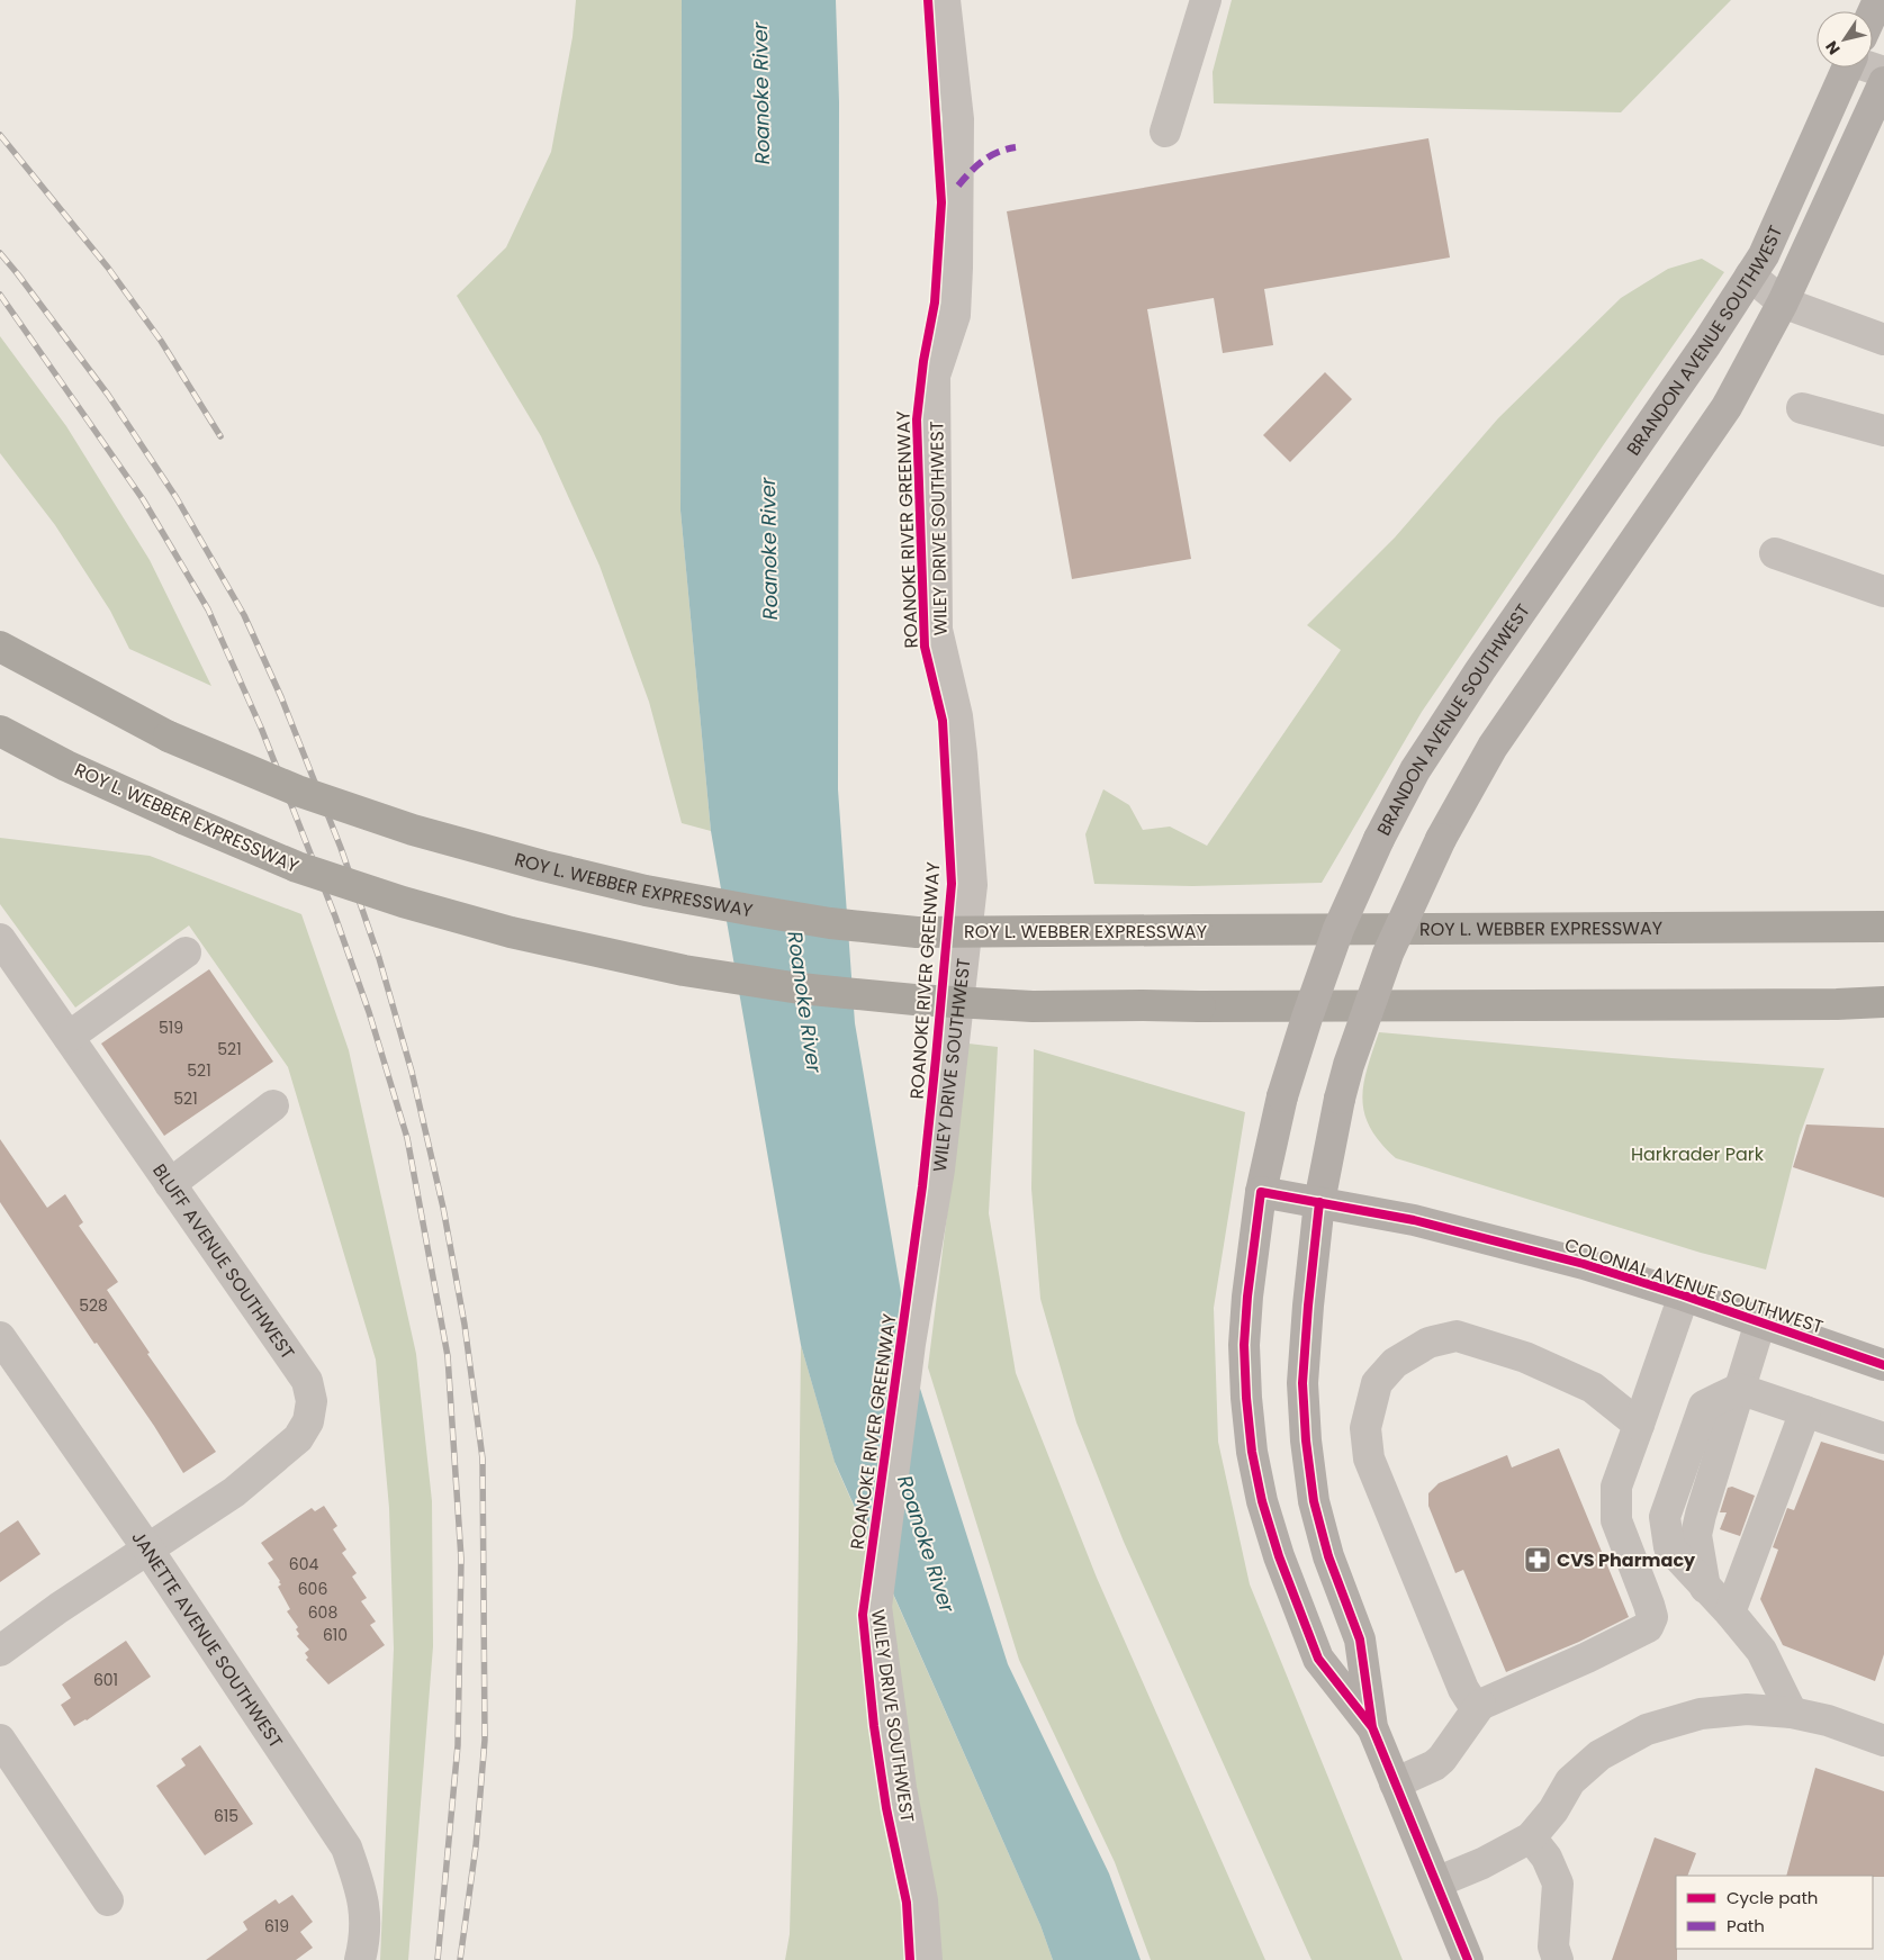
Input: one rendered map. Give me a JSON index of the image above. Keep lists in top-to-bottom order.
{
  "streets": {
    "highway": ["ROY L. WEBBER EXPRESSWAY"],
    "main road": ["BRANDON AVENUE SOUTHWEST", "COLONIAL AVENUE SOUTHWEST"],
    "street": ["WILEY DRIVE SOUTHWEST", "BLUFF AVENUE SOUTHWEST", "JANETTE AVENUE SOUTHWEST"],
    "cycle path": ["ROANOKE RIVER GREENWAY"]
  },
  "crossings": [
    ["BRANDON AVENUE SOUTHWEST", "COLONIAL AVENUE SOUTHWEST"],
    ["BLUFF AVENUE SOUTHWEST", "JANETTE AVENUE SOUTHWEST"]
  ],
  "water": ["Roanoke River"],
  "parks": ["Harkrader Park"],
  "places": {
    "pharmacy": ["CVS Pharmacy"]
  },
  "house_numbers": [
    "519",
    "521",
    "521",
    "521",
    "528",
    "604",
    "606",
    "608",
    "610",
    "601",
    "615",
    "619"
  ],
  "legend": ["Cycle path", "Path"],
  "north": "bottom left"
}
